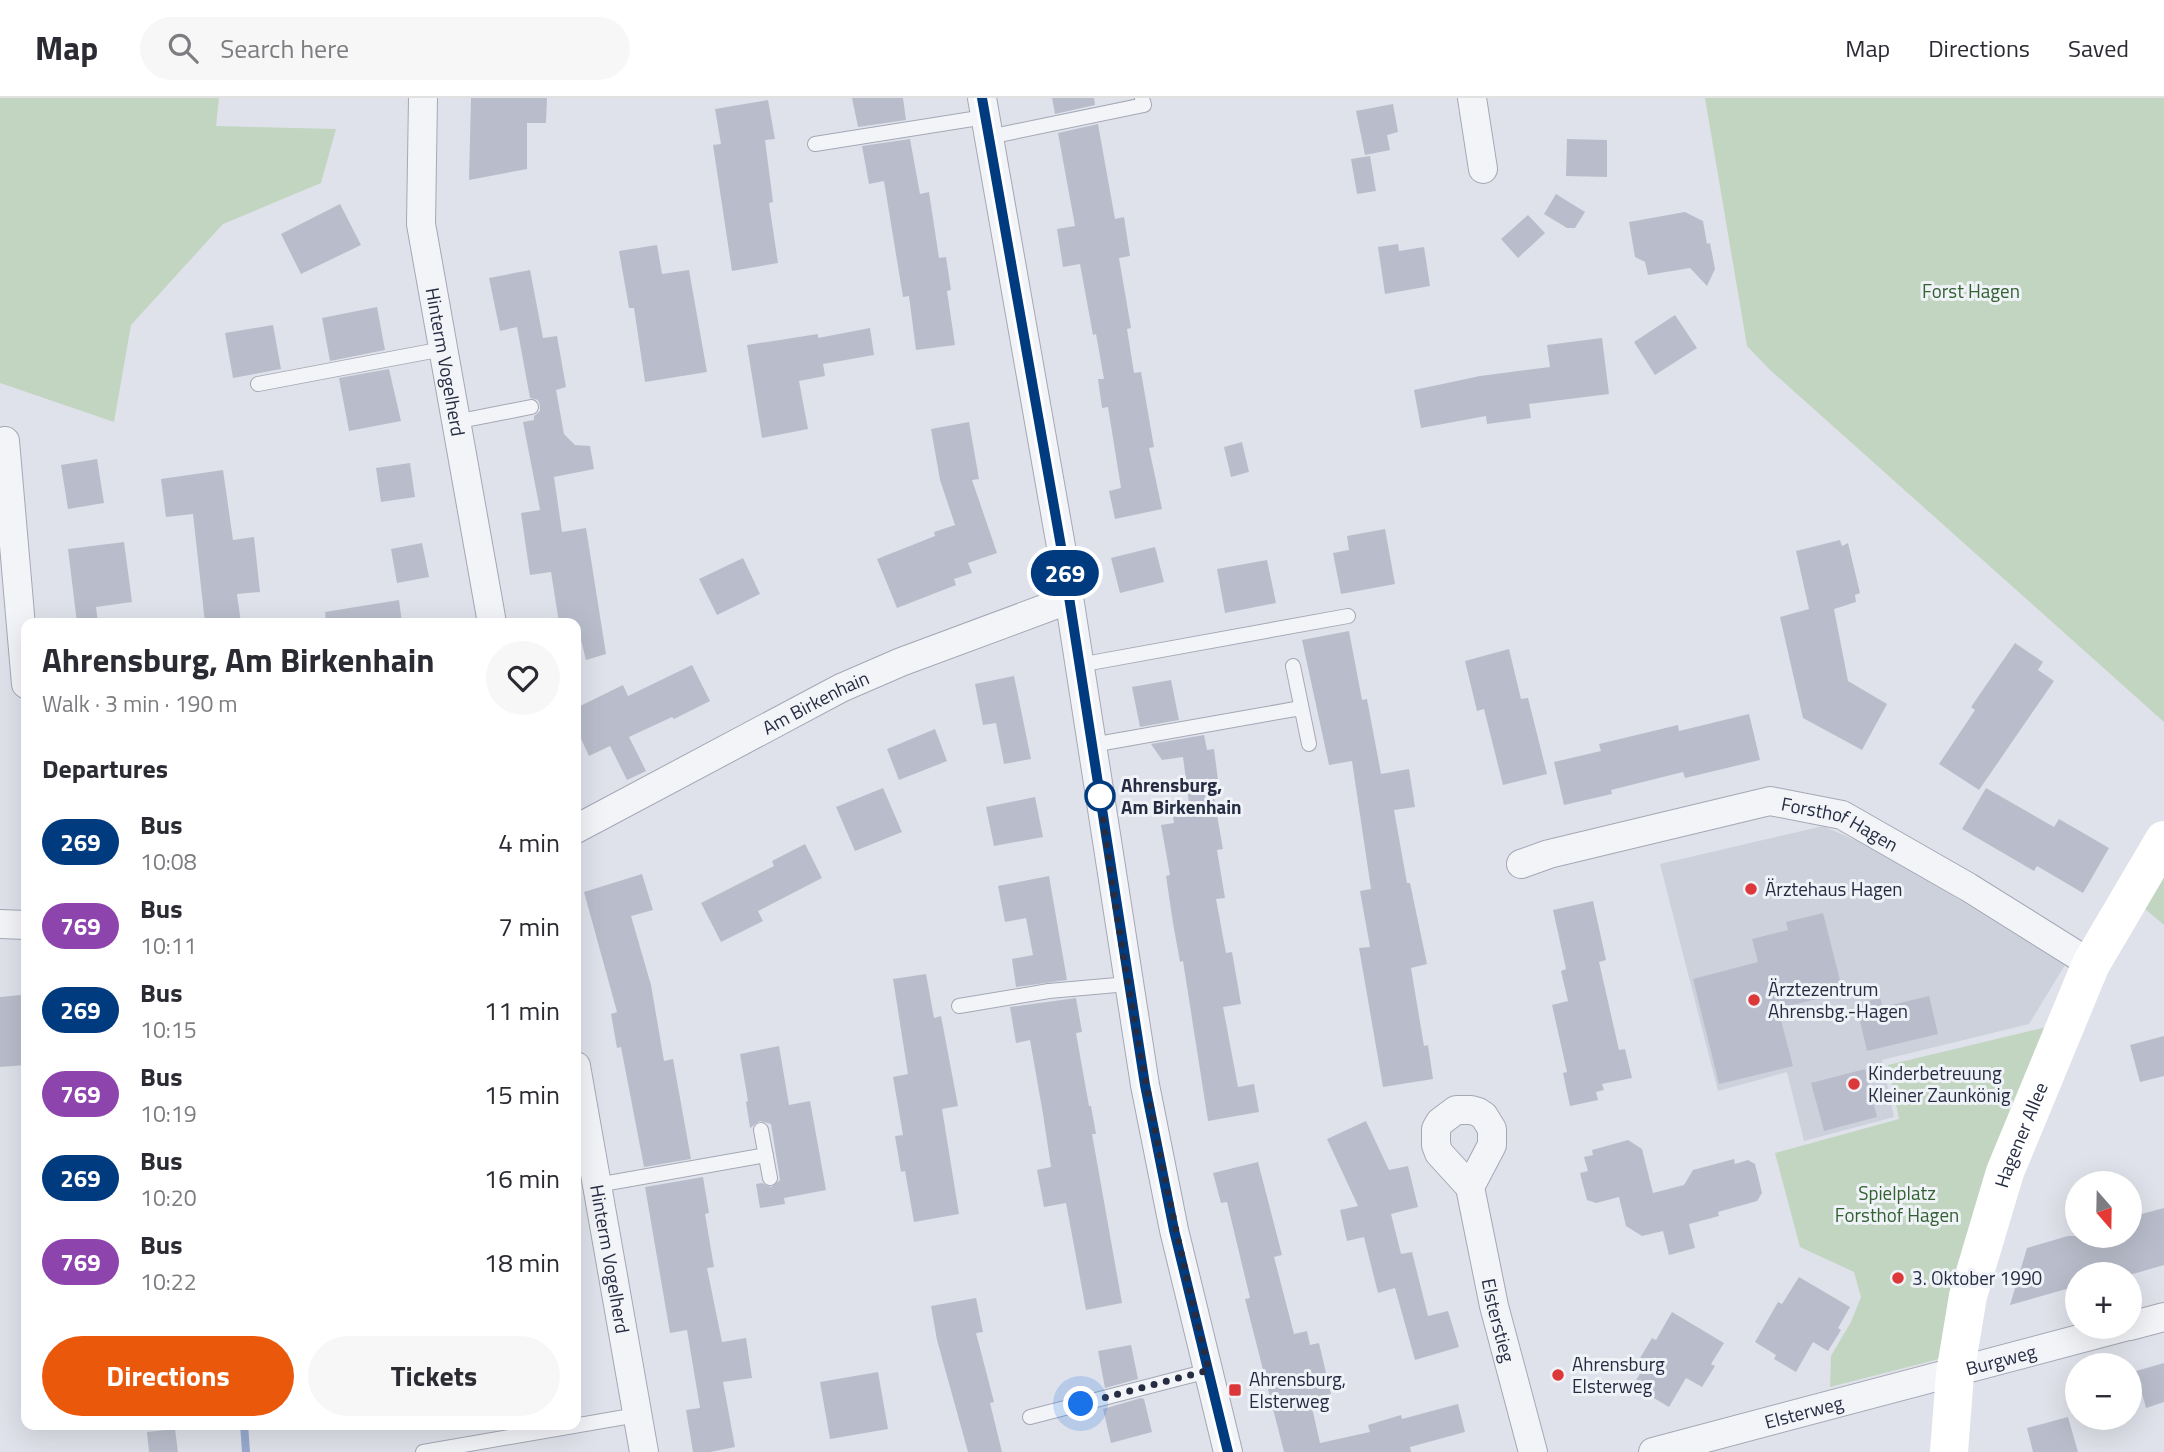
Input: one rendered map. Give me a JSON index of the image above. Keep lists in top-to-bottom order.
{
  "streets": {
    "street": [
      "Hinterm Vogelherd",
      "Am Birkenhain",
      "Forsthof Hagen",
      "Hagener Allee",
      "Elsterstieg",
      "Burgweg",
      "Elsterweg"
    ]
  },
  "crossings": [
    ["Forsthof Hagen", "Hagener Allee"],
    ["Hagener Allee", "Burgweg"],
    ["Hagener Allee", "Elsterweg"],
    ["Burgweg", "Elsterweg"]
  ],
  "parks": ["Forst Hagen", "Spielplatz Forsthof Hagen"],
  "places": {
    "other": [
      "Ahrensburg, Am Birkenhain",
      "Ärztehaus Hagen",
      "Ärztezentrum Ahrensbg.-Hagen",
      "Kinderbetreuung Kleiner Zaunkönig",
      "3. Oktober 1990",
      "Ahrensburg Elsterweg"
    ],
    "transit": ["Ahrensburg, Elsterweg"]
  },
  "lines": ["bus line 269"],
  "north": "bottom",
  "page": {
    "header": "Map",
    "search": "Search here",
    "nav": ["Map", "Directions", "Saved"],
    "on_map": "269",
    "heading": [
      ["Ahrensburg, Am Birkenhain", "Walk · 3 min · 190 m"],
      "Departures"
    ],
    "list": [
      {
        "mark": "269",
        "name": "Bus",
        "note": "10:08",
        "value": "4 min"
      },
      {
        "mark": "769",
        "name": "Bus",
        "note": "10:11",
        "value": "7 min"
      },
      {
        "mark": "269",
        "name": "Bus",
        "note": "10:15",
        "value": "11 min"
      },
      {
        "mark": "769",
        "name": "Bus",
        "note": "10:19",
        "value": "15 min"
      },
      {
        "mark": "269",
        "name": "Bus",
        "note": "10:20",
        "value": "16 min"
      },
      {
        "mark": "769",
        "name": "Bus",
        "note": "10:22",
        "value": "18 min"
      }
    ],
    "map_buttons": ["+", "−"],
    "buttons": ["Directions", "Tickets"]
  }
}
